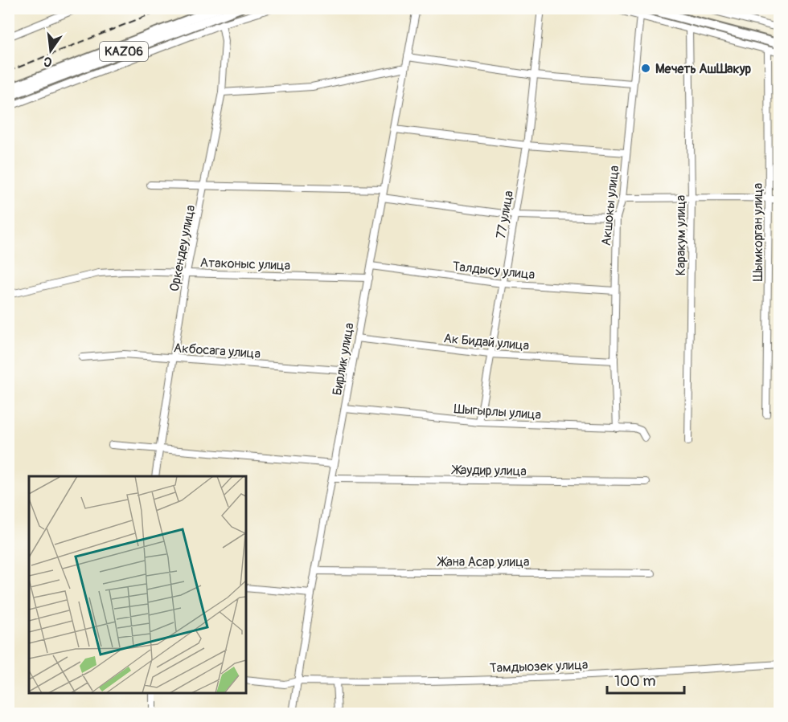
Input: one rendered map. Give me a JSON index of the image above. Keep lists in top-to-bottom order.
{
  "streets": {
    "highway": ["KАZ06"],
    "street": [
      "Акшокы улица",
      "77 улица",
      "Шымкорган улица",
      "Каракум улица",
      "Оркендеу улица",
      "Атаконыс улица",
      "Талдысу улица",
      "Ак Бидай улица",
      "Акбосага улица",
      "Бирлик улица",
      "Шыгырлы улица",
      "Жаудир улица",
      "Жана Асар улица",
      "Тамдыозек улица"
    ]
  },
  "crossings": [
    ["Акшокы улица", "Талдысу улица"],
    ["Акшокы улица", "Ак Бидай улица"],
    ["Акшокы улица", "Шыгырлы улица"],
    ["77 улица", "Талдысу улица"],
    ["77 улица", "Ак Бидай улица"],
    ["77 улица", "Шыгырлы улица"],
    ["Оркендеу улица", "Атаконыс улица"],
    ["Оркендеу улица", "Акбосага улица"],
    ["Атаконыс улица", "Бирлик улица"],
    ["Талдысу улица", "Бирлик улица"],
    ["Ак Бидай улица", "Бирлик улица"],
    ["Акбосага улица", "Бирлик улица"],
    ["Бирлик улица", "Шыгырлы улица"],
    ["Бирлик улица", "Жаудир улица"],
    ["Бирлик улица", "Жана Асар улица"],
    ["Бирлик улица", "Тамдыозек улица"]
  ],
  "places": ["Мечеть АшШакур"],
  "scale_bar": "100 m",
  "north": "bottom"
}
